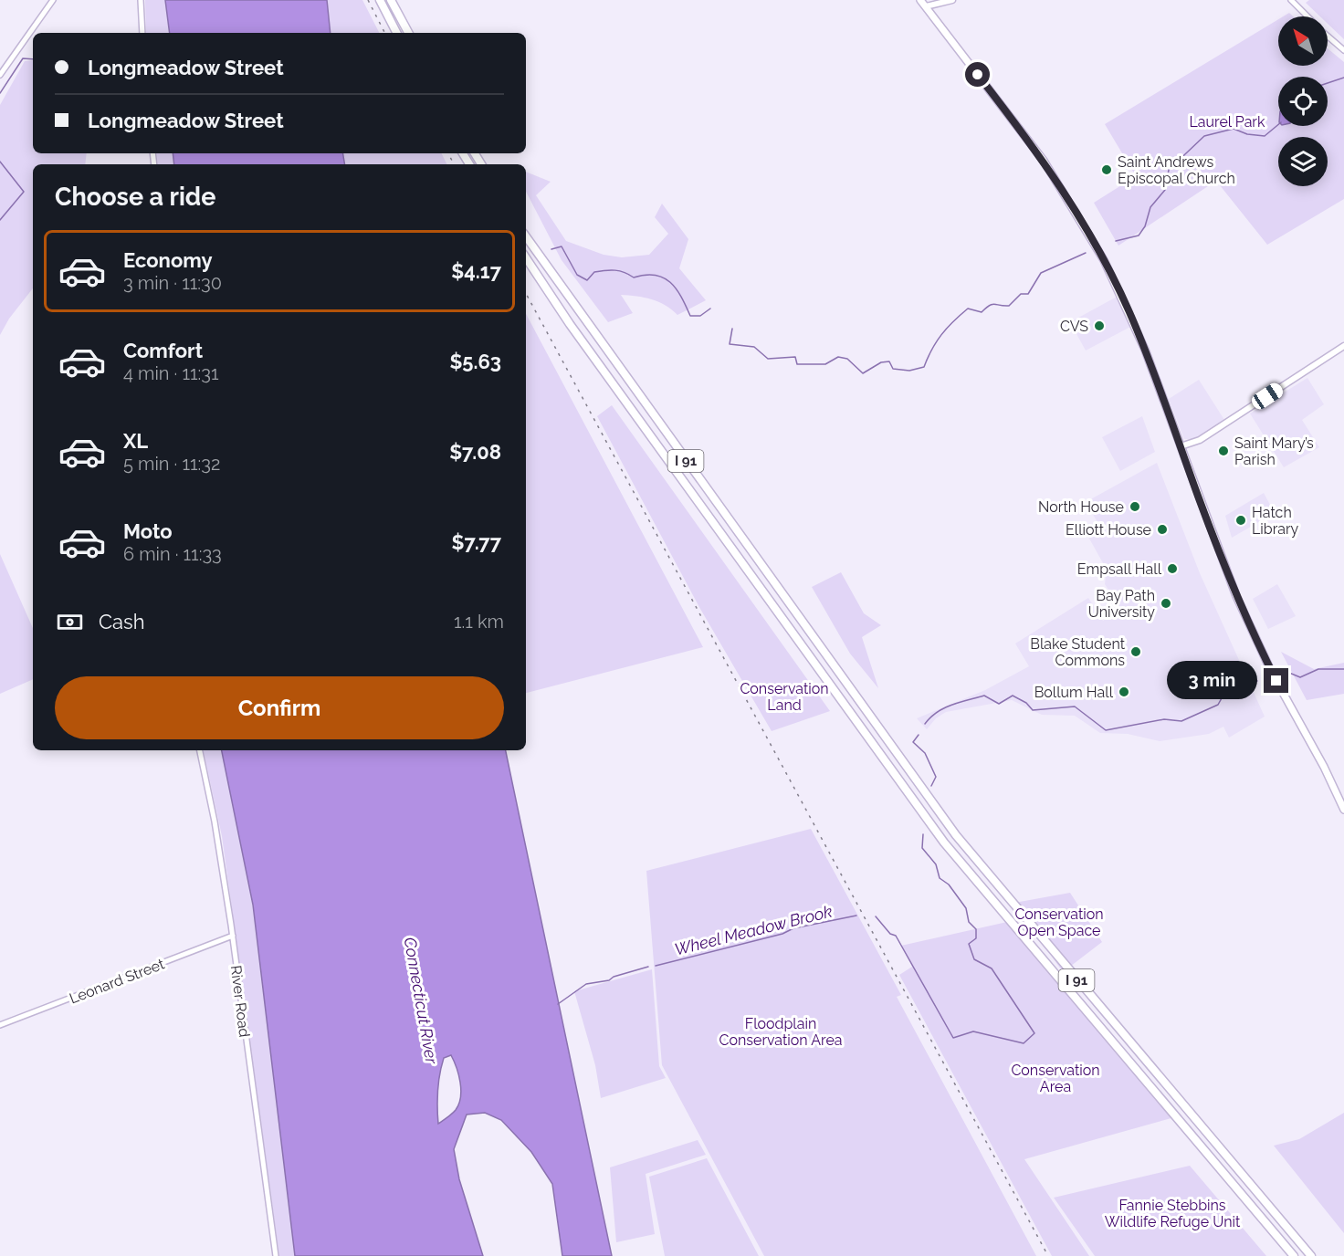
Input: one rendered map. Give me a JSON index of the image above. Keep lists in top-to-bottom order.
{
  "streets": {
    "highway": ["I 91"],
    "street": ["Leonard Street", "River Road"]
  },
  "crossings": [
    ["Leonard Street", "River Road"]
  ],
  "water": ["Wheel Meadow Brook", "Connecticut River"],
  "parks": [
    "Laurel Park",
    "Conservation Land",
    "Conservation Open Space",
    "Floodplain Conservation Area",
    "Conservation Area",
    "Fannie Stebbins Wildlife Refuge Unit"
  ],
  "places": [
    "Saint Andrews Episcopal Church",
    "CVS",
    "Saint Mary’s Parish",
    "North House",
    "Hatch Library",
    "Elliott House",
    "Empsall Hall",
    "Bay Path University",
    "Blake Student Commons",
    "Bollum Hall"
  ],
  "north": "top left",
  "page": {
    "banner": ["Longmeadow Street", "Longmeadow Street"],
    "heading": "Choose a ride",
    "list": [
      {
        "name": "Economy",
        "note": "3 min · 11:30",
        "value": "$4.17"
      },
      {
        "name": "Comfort",
        "note": "4 min · 11:31",
        "value": "$5.63"
      },
      {
        "name": "XL",
        "note": "5 min · 11:32",
        "value": "$7.08"
      },
      {
        "name": "Moto",
        "note": "6 min · 11:33",
        "value": "$7.77"
      }
    ],
    "pay": ["Cash", "1.1 km"],
    "bubble": "3 min",
    "buttons": "Confirm"
  }
}
